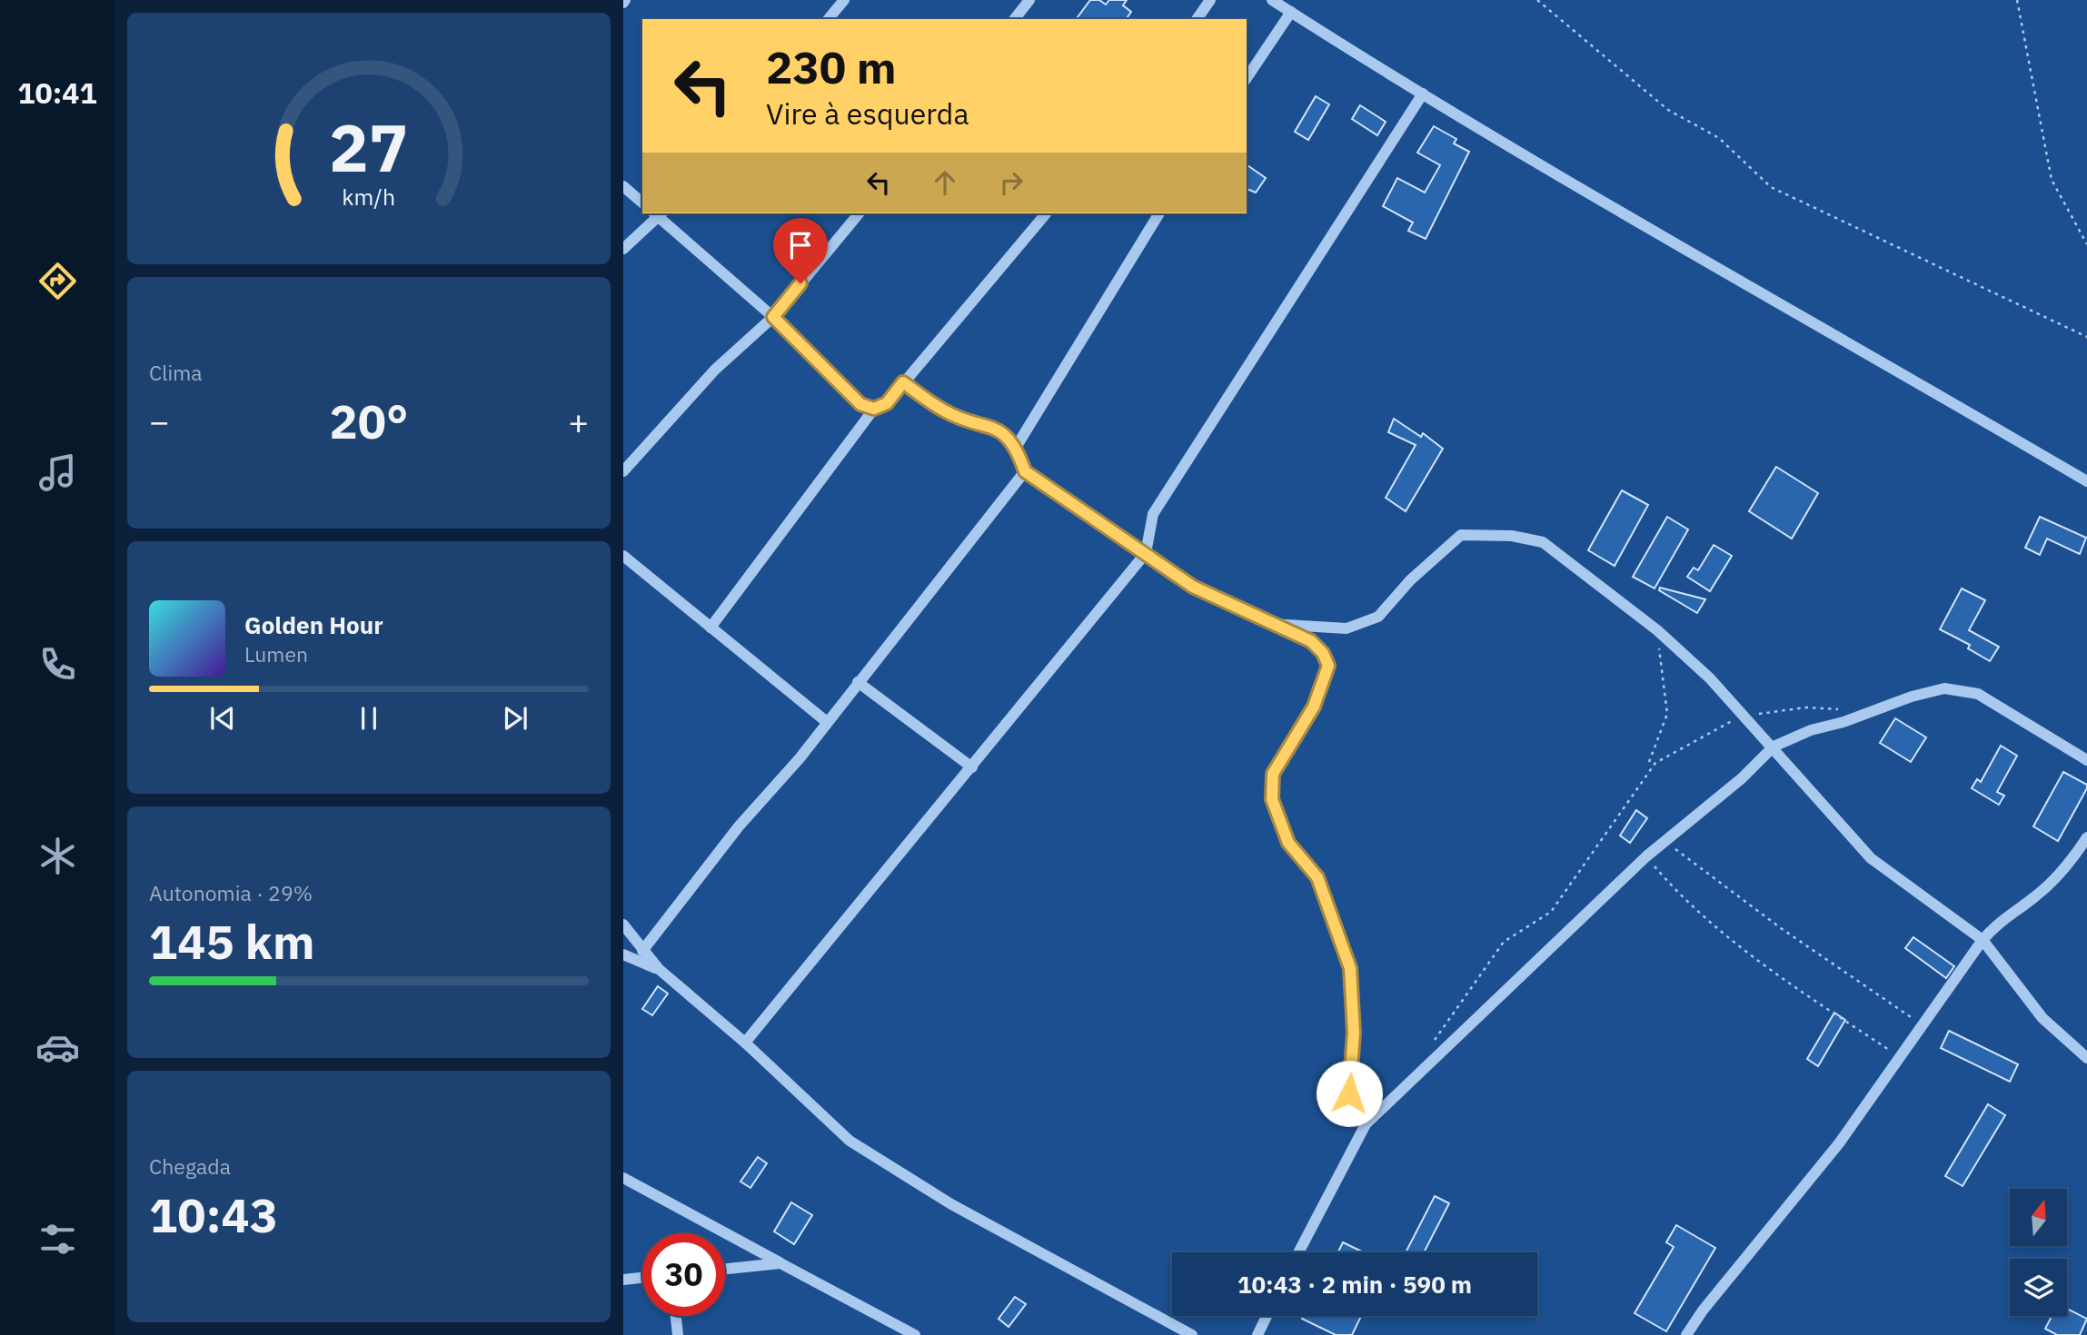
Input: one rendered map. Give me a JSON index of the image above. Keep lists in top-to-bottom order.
{
  "north": "top",
  "page": {
    "tabs": "10:41",
    "turn": ["230 m", "Vire à esquerda"],
    "tile": [
      "Clima",
      ["Autonomia · 29%", "145 km"],
      ["Chegada", "10:43"]
    ],
    "heat": ["−", "20°", "+"],
    "song": ["Golden Hour", "Lumen"],
    "limit": "30",
    "trip": "10:43 · 2 min · 590 m",
    "gauge": ["27", "km/h"]
  }
}
